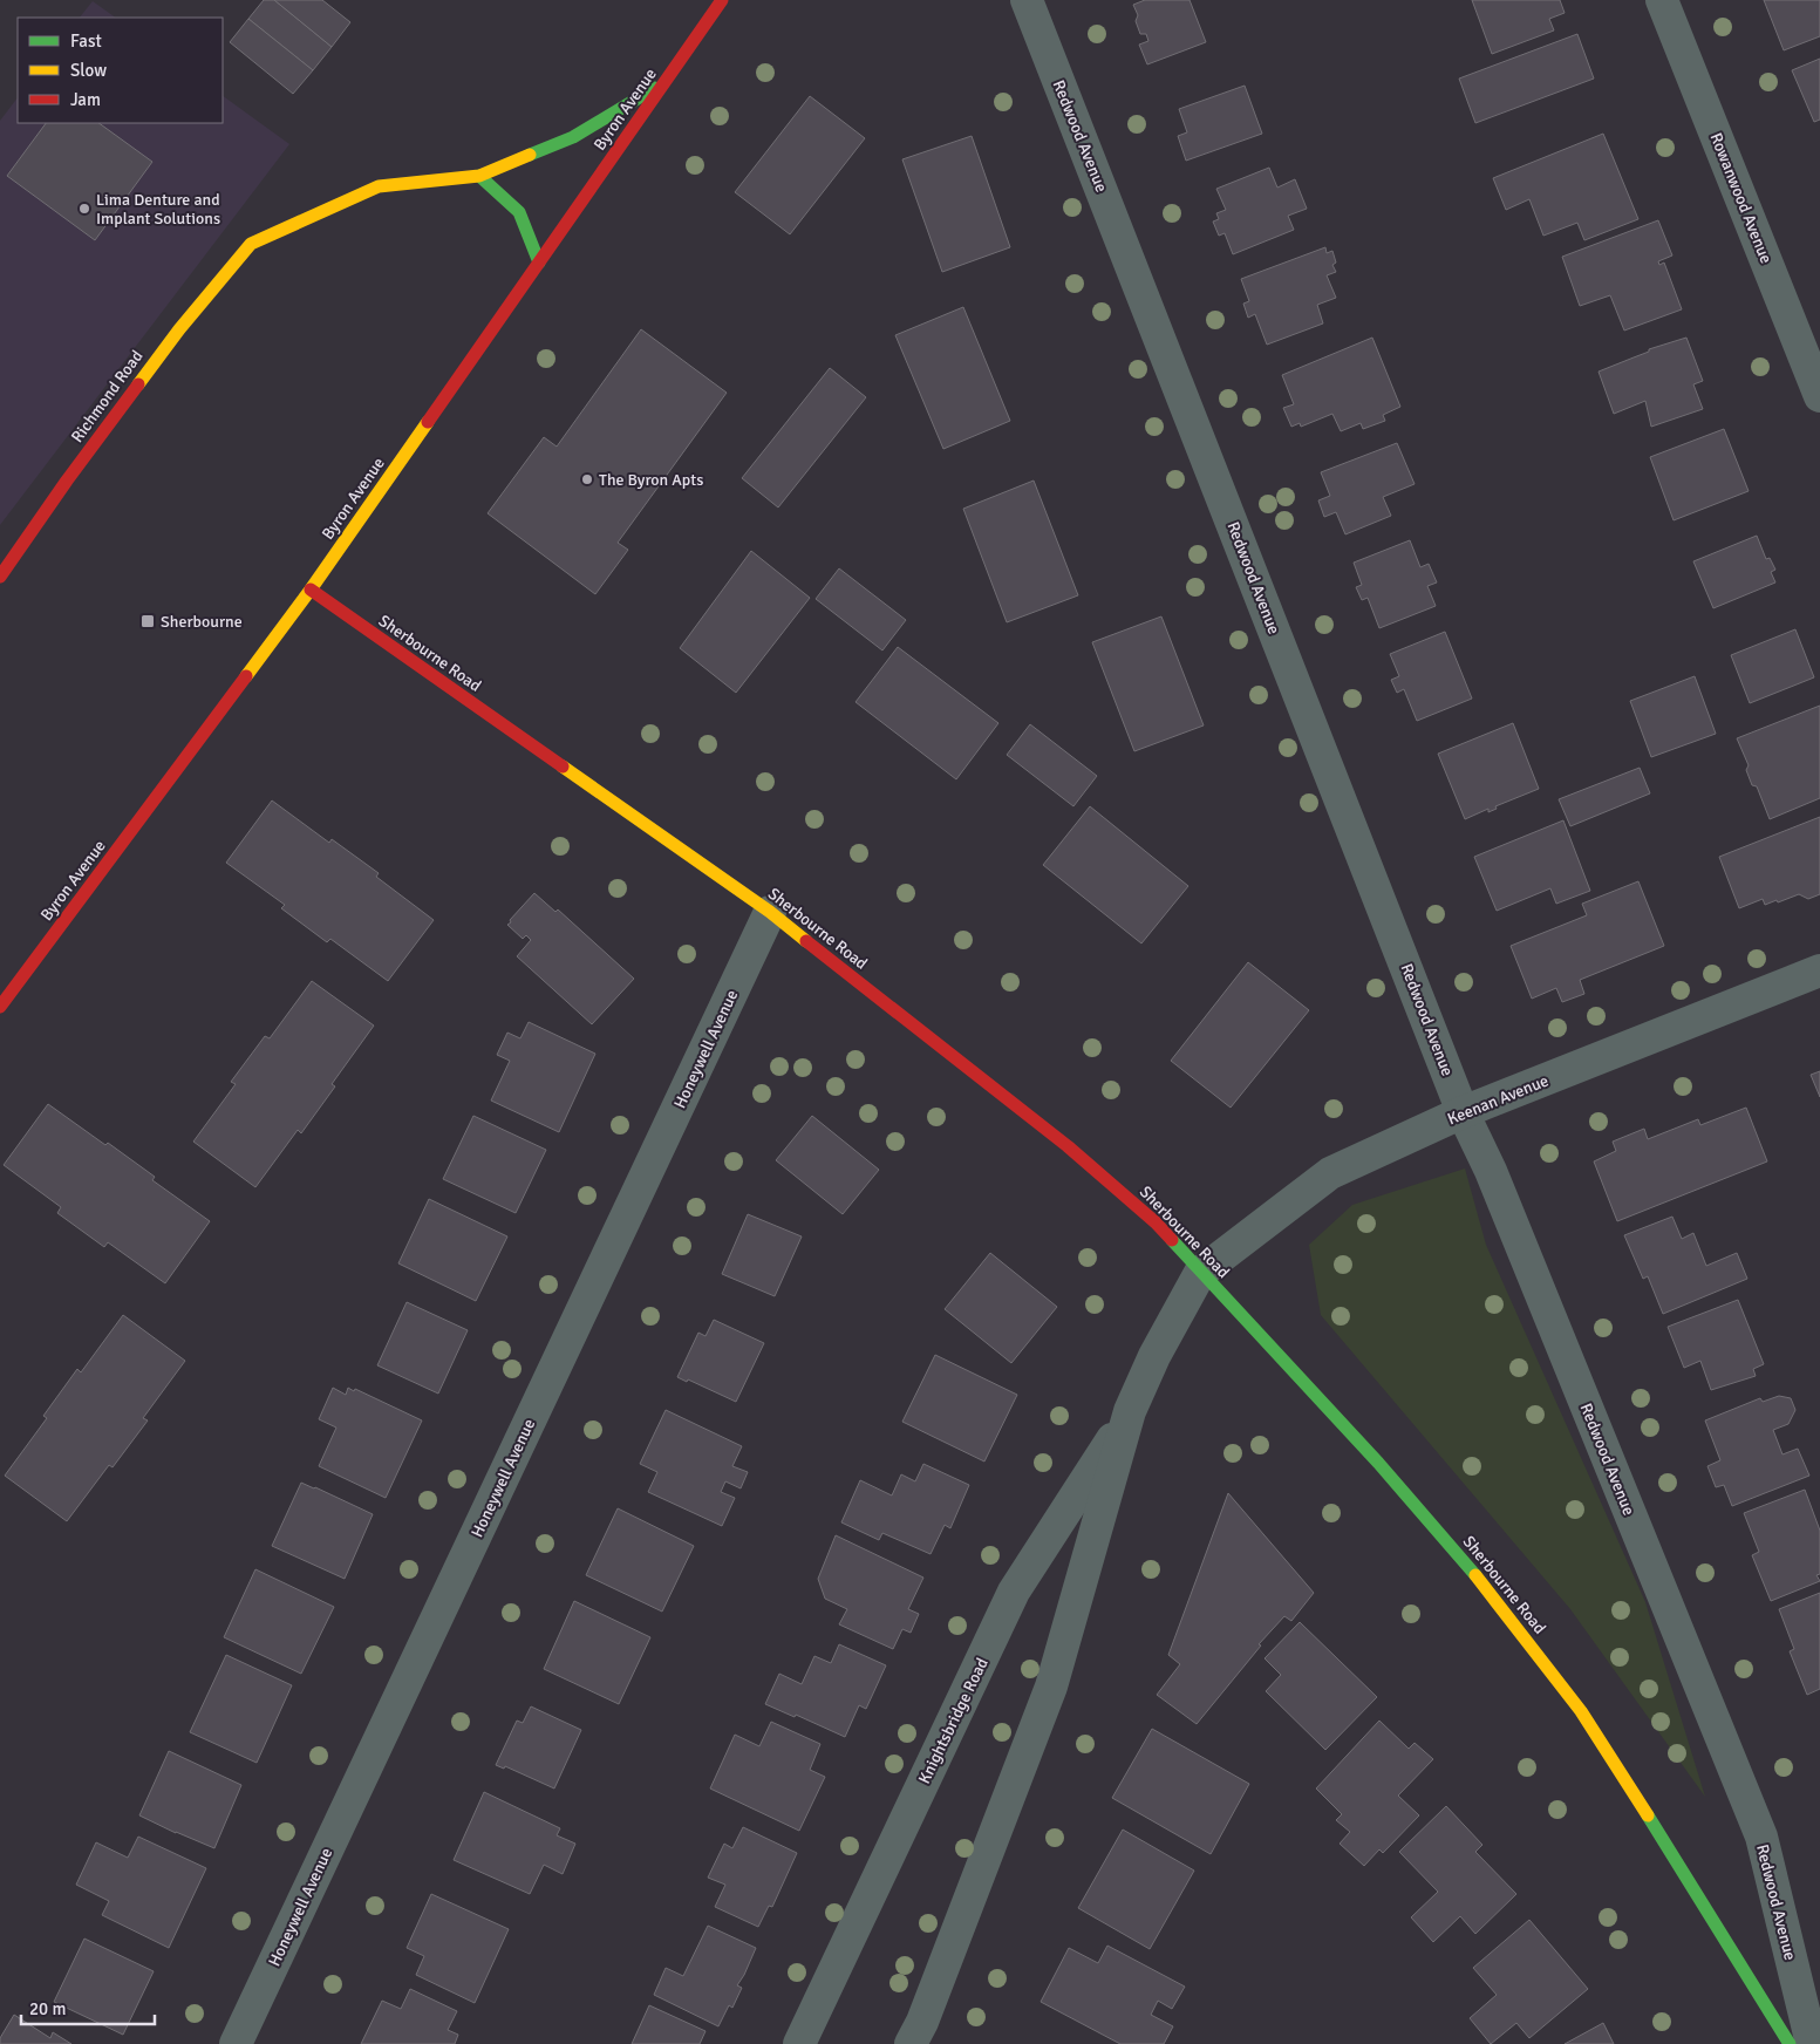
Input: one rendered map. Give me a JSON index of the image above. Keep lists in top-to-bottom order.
{
  "streets": {
    "street": [
      "Byron Avenue",
      "Redwood Avenue",
      "Rowanwood Avenue",
      "Richmond Road",
      "Sherbourne Road",
      "Honeywell Avenue",
      "Keenan Avenue",
      "Knightsbridge Road"
    ]
  },
  "crossings": [
    ["Byron Avenue", "Sherbourne Road"],
    ["Redwood Avenue", "Keenan Avenue"],
    ["Sherbourne Road", "Honeywell Avenue"],
    ["Sherbourne Road", "Keenan Avenue"],
    ["Sherbourne Road", "Knightsbridge Road"],
    ["Keenan Avenue", "Knightsbridge Road"]
  ],
  "places": {
    "other": ["Lima Denture and Implant Solutions", "The Byron Apts"],
    "transit": ["Sherbourne"]
  },
  "legend": ["Fast", "Slow", "Jam"],
  "scale_bar": "20 m"
}
